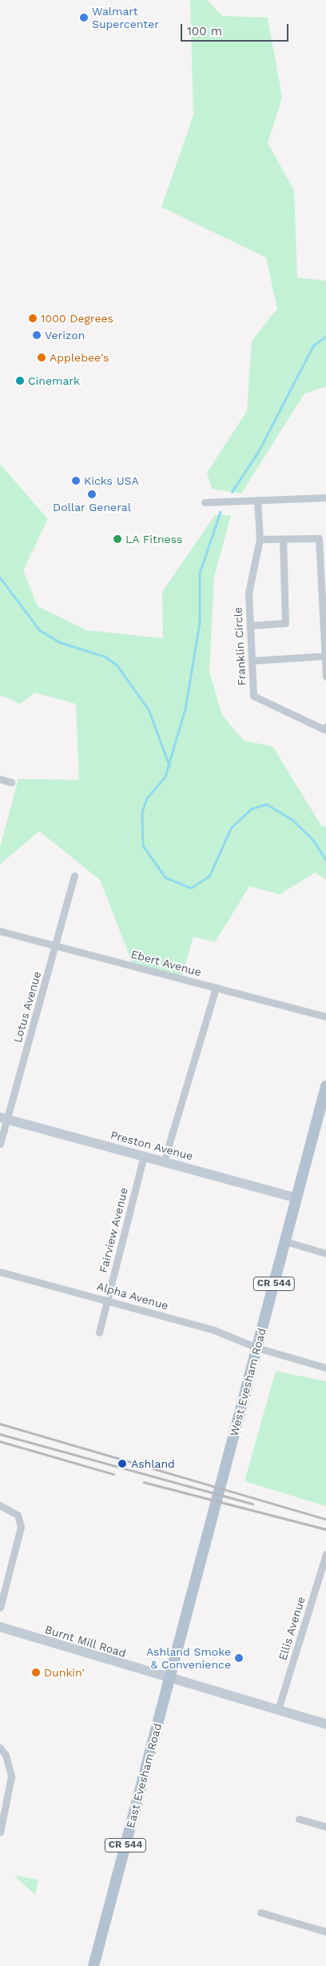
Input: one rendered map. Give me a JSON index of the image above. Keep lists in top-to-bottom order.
{
  "streets": {
    "main road": [
      "Preston Avenue",
      "CR 544",
      "West Evesham Road",
      "Burnt Mill Road",
      "East Evesham Road"
    ],
    "street": [
      "Franklin Circle",
      "Ebert Avenue",
      "Lotus Avenue",
      "Fairview Avenue",
      "Alpha Avenue",
      "Ellis Avenue"
    ]
  },
  "crossings": [
    ["Ebert Avenue", "Lotus Avenue"],
    ["Lotus Avenue", "Preston Avenue"],
    ["Preston Avenue", "Fairview Avenue"],
    ["Preston Avenue", "West Evesham Road"],
    ["Fairview Avenue", "Alpha Avenue"],
    ["Alpha Avenue", "West Evesham Road"],
    ["West Evesham Road", "Burnt Mill Road"],
    ["West Evesham Road", "East Evesham Road"],
    ["Ellis Avenue", "Burnt Mill Road"],
    ["Burnt Mill Road", "East Evesham Road"]
  ],
  "places": [
    "Walmart Supercenter",
    "1000 Degrees",
    "Verizon",
    "Applebee's",
    "Cinemark",
    "Kicks USA",
    "Dollar General",
    "LA Fitness",
    "Ashland",
    "Ashland Smoke & Convenience",
    "Dunkin'"
  ],
  "scale_bar": "100 m"
}
